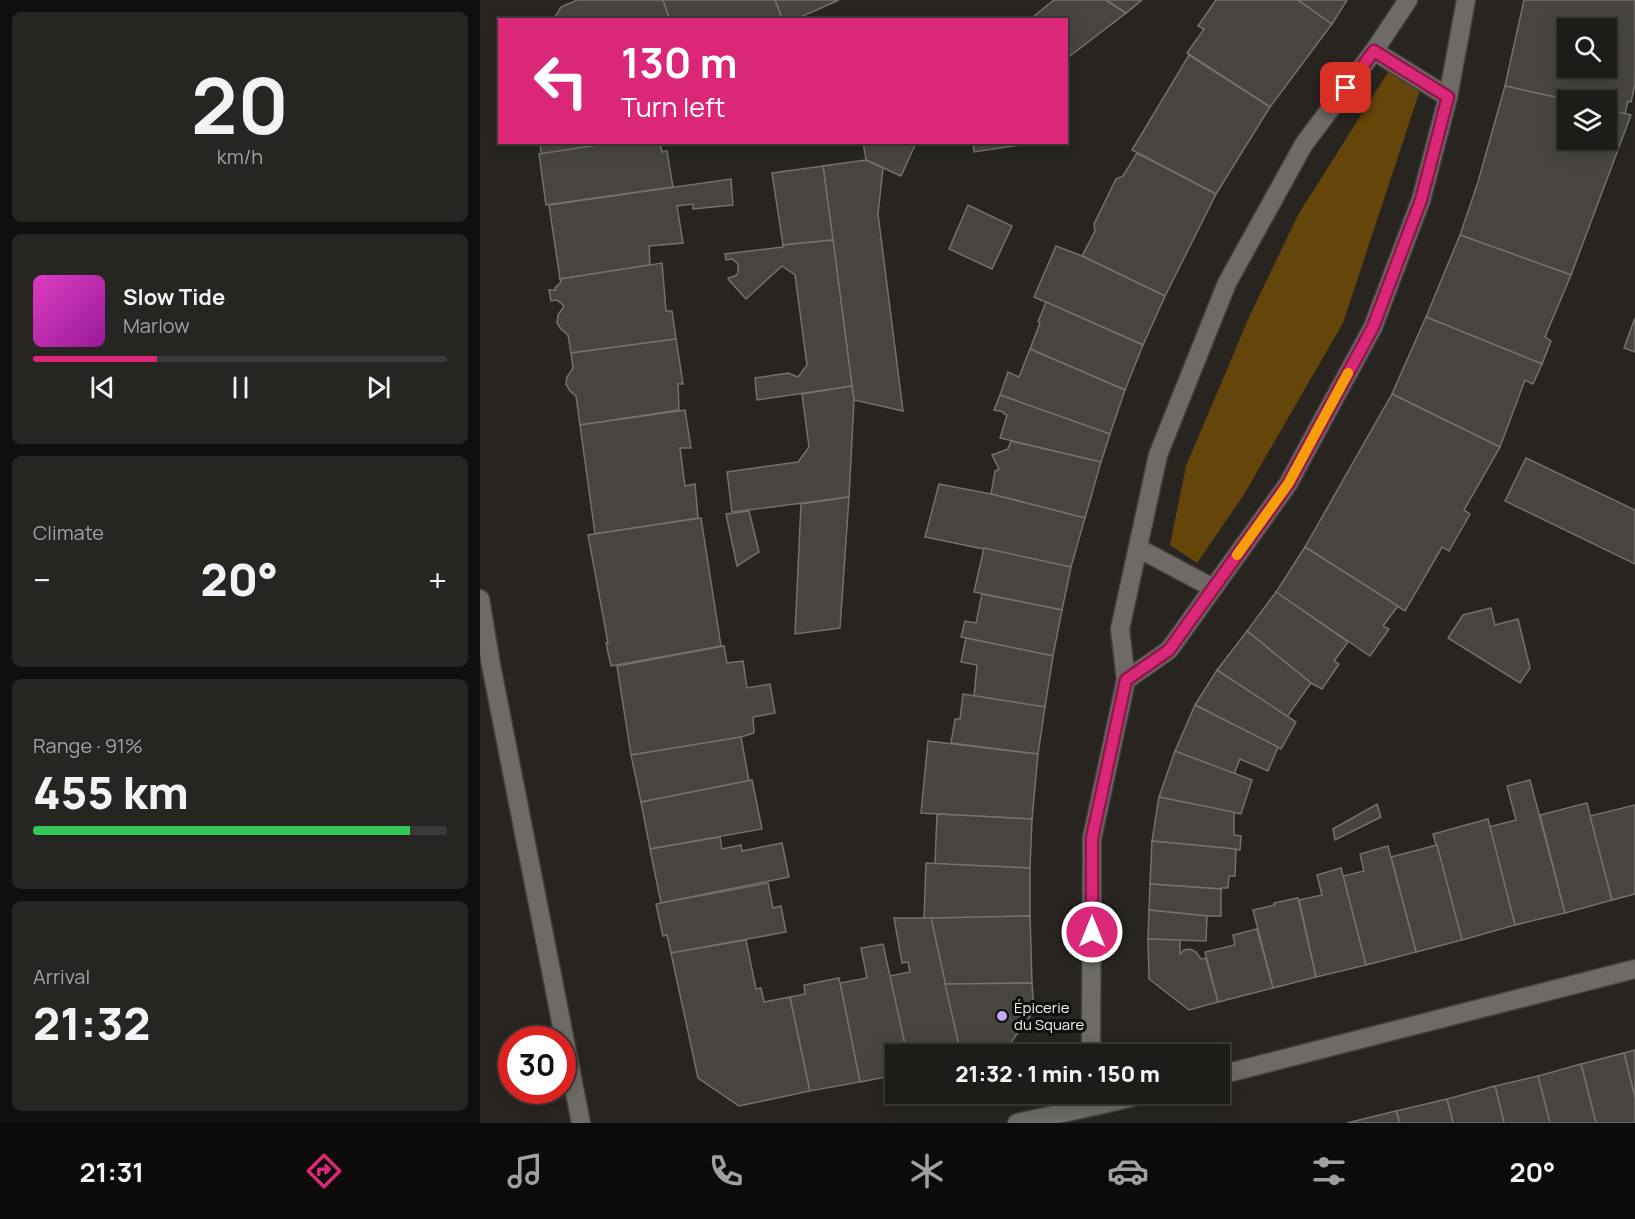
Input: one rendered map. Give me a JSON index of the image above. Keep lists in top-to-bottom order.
{
  "places": ["Épicerie du Square"],
  "page": {
    "tile": [
      ["20", "km/h"],
      "Climate",
      ["Range · 91%", "455 km"],
      ["Arrival", "21:32"]
    ],
    "turn": ["130 m", "Turn left"],
    "song": ["Slow Tide", "Marlow"],
    "heat": ["−", "20°", "+"],
    "limit": "30",
    "trip": "21:32 · 1 min · 150 m",
    "tabs": ["21:31", "20°"]
  }
}
